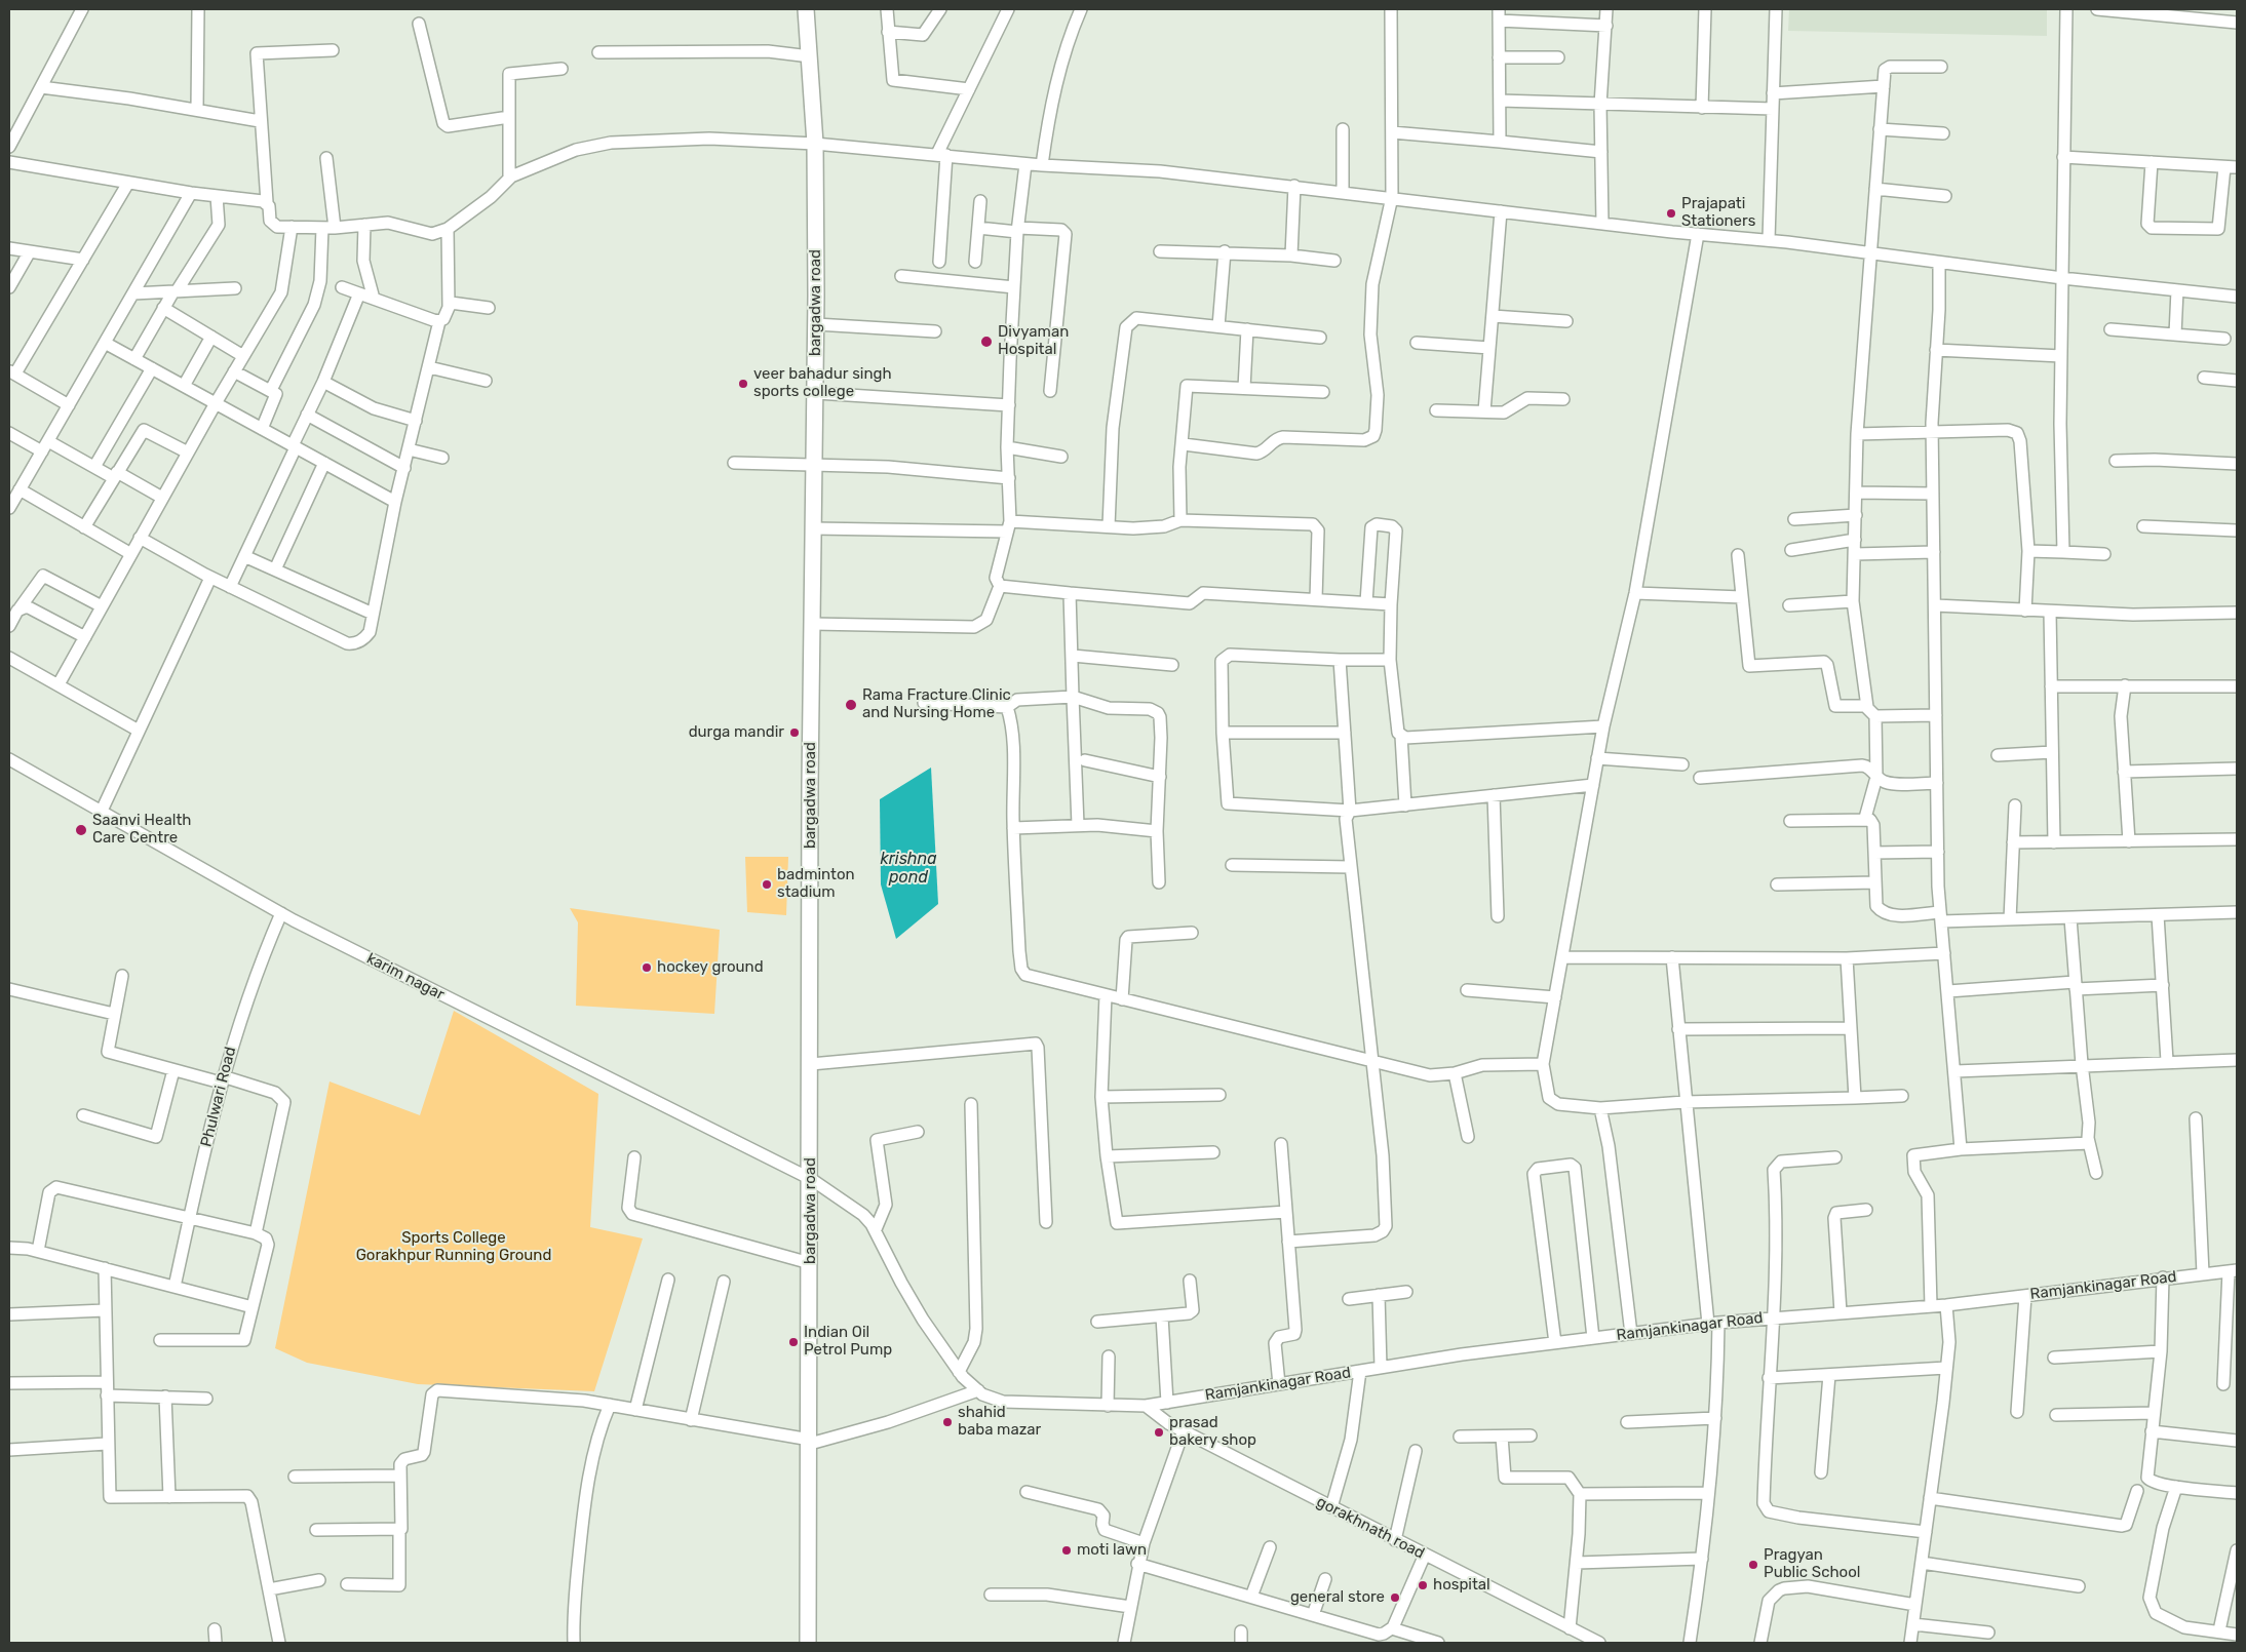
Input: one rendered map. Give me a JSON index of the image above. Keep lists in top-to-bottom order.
{
  "streets": {
    "main road": ["bargadwa road"],
    "street": [
      "karim nagar",
      "Phulwari Road",
      "Ramjankinagar Road",
      "gorakhnath road"
    ]
  },
  "crossings": [
    ["bargadwa road", "karim nagar"],
    ["karim nagar", "Phulwari Road"],
    ["karim nagar", "Ramjankinagar Road"],
    ["Ramjankinagar Road", "gorakhnath road"]
  ],
  "water": ["krishna pond"],
  "parks": ["Sports College Gorakhpur Running Ground"],
  "places": [
    "Prajapati Stationers",
    "Divyaman Hospital",
    "veer bahadur singh sports college",
    "Rama Fracture Clinic and Nursing Home",
    "durga mandir",
    "Saanvi Health Care Centre",
    "badminton stadium",
    "hockey ground",
    "Indian Oil Petrol Pump",
    "shahid baba mazar",
    "prasad bakery shop",
    "moti lawn",
    "Pragyan Public School",
    "hospital",
    "general store"
  ]
}
